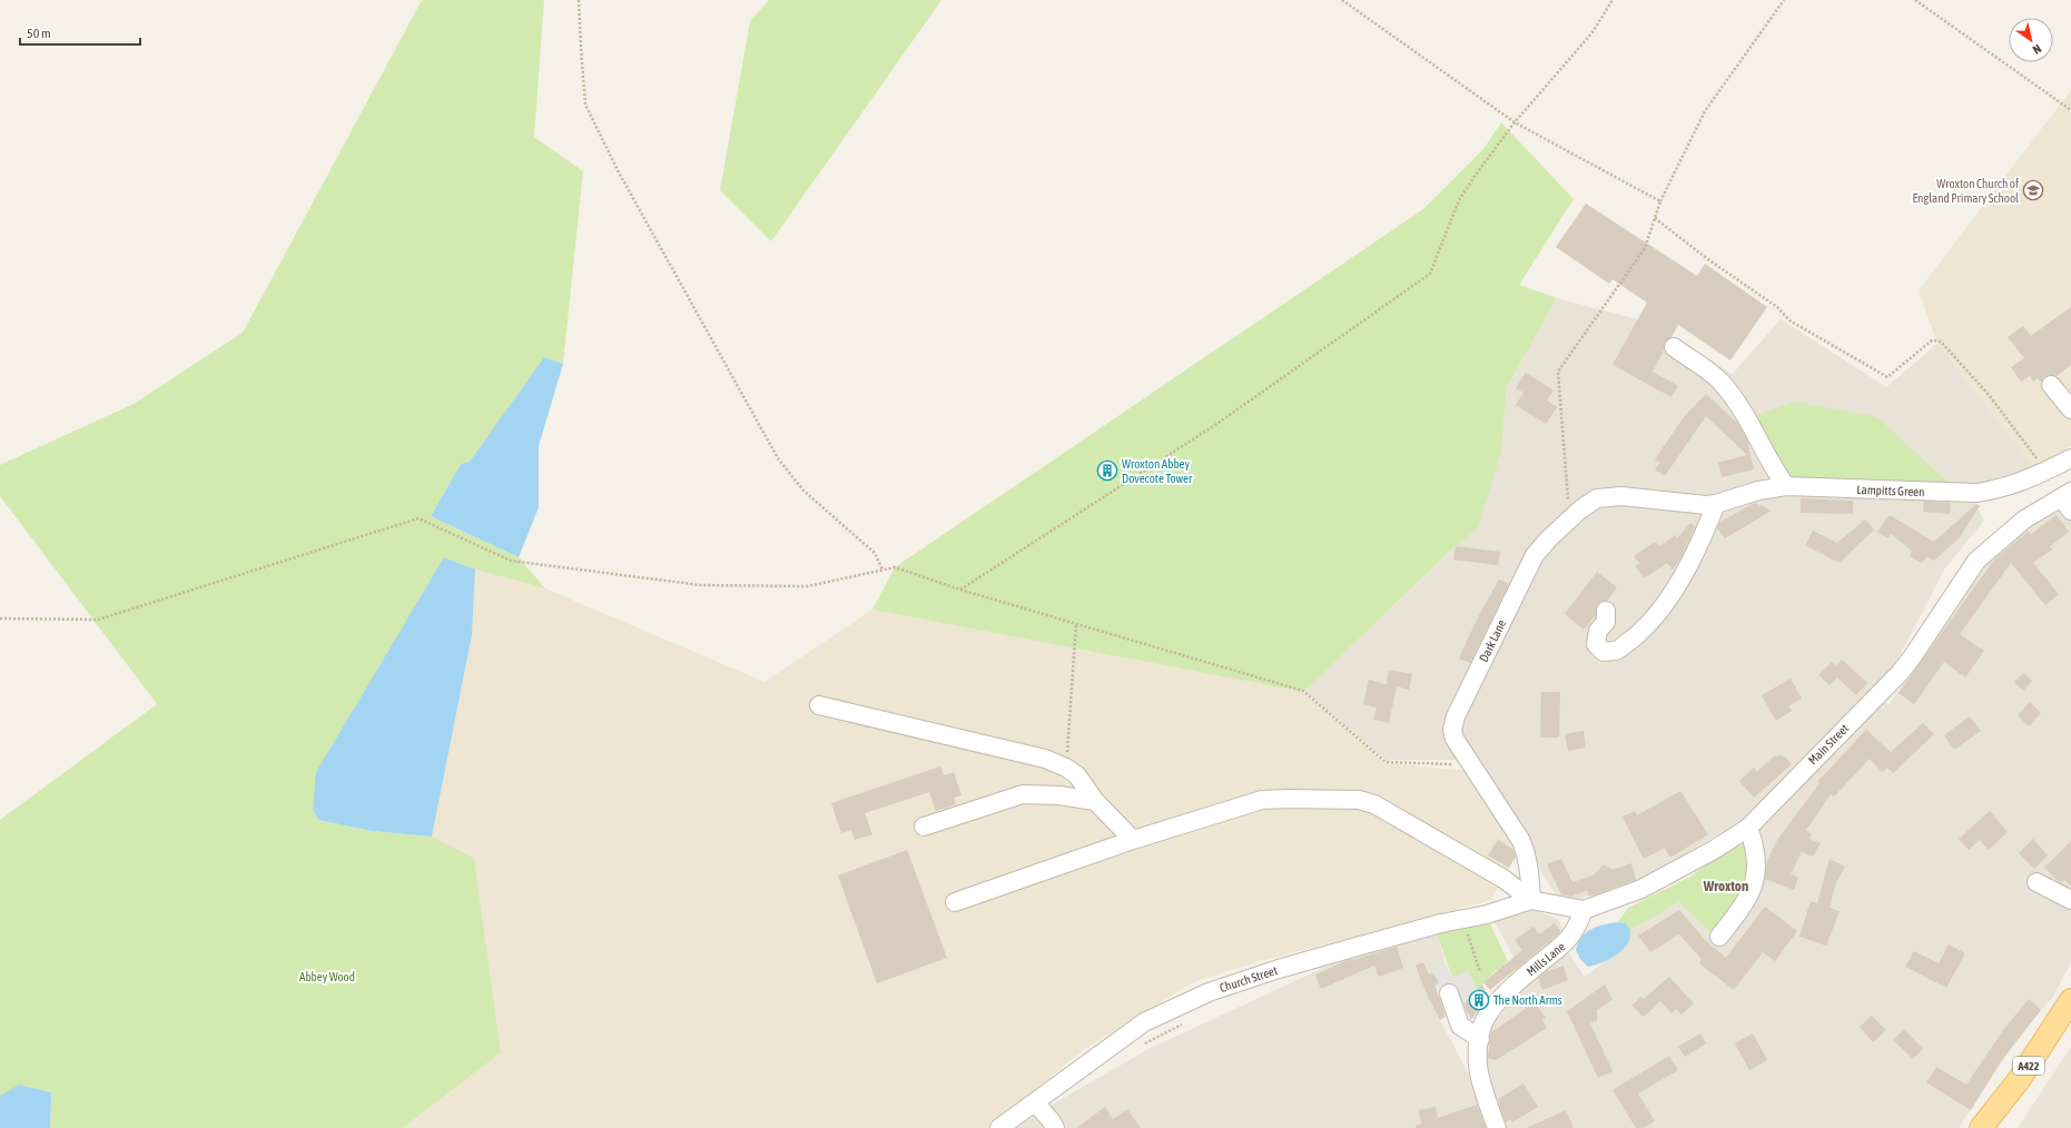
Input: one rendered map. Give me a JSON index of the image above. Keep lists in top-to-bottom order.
{
  "streets": {
    "main road": ["A422"],
    "street": [
      "Lampitts Green",
      "Dark Lane",
      "Main Street",
      "Mills Lane",
      "Church Street"
    ]
  },
  "crossings": [
    ["Lampitts Green", "Dark Lane"],
    ["Dark Lane", "Church Street"],
    ["Main Street", "Mills Lane"]
  ],
  "districts": ["Wroxton"],
  "parks": ["Abbey Wood"],
  "places": {
    "school or university": ["Wroxton Church of England Primary School"],
    "building": ["Wroxton Abbey Dovecote Tower", "The North Arms"]
  },
  "scale_bar": "50 m",
  "north": "bottom right"
}
